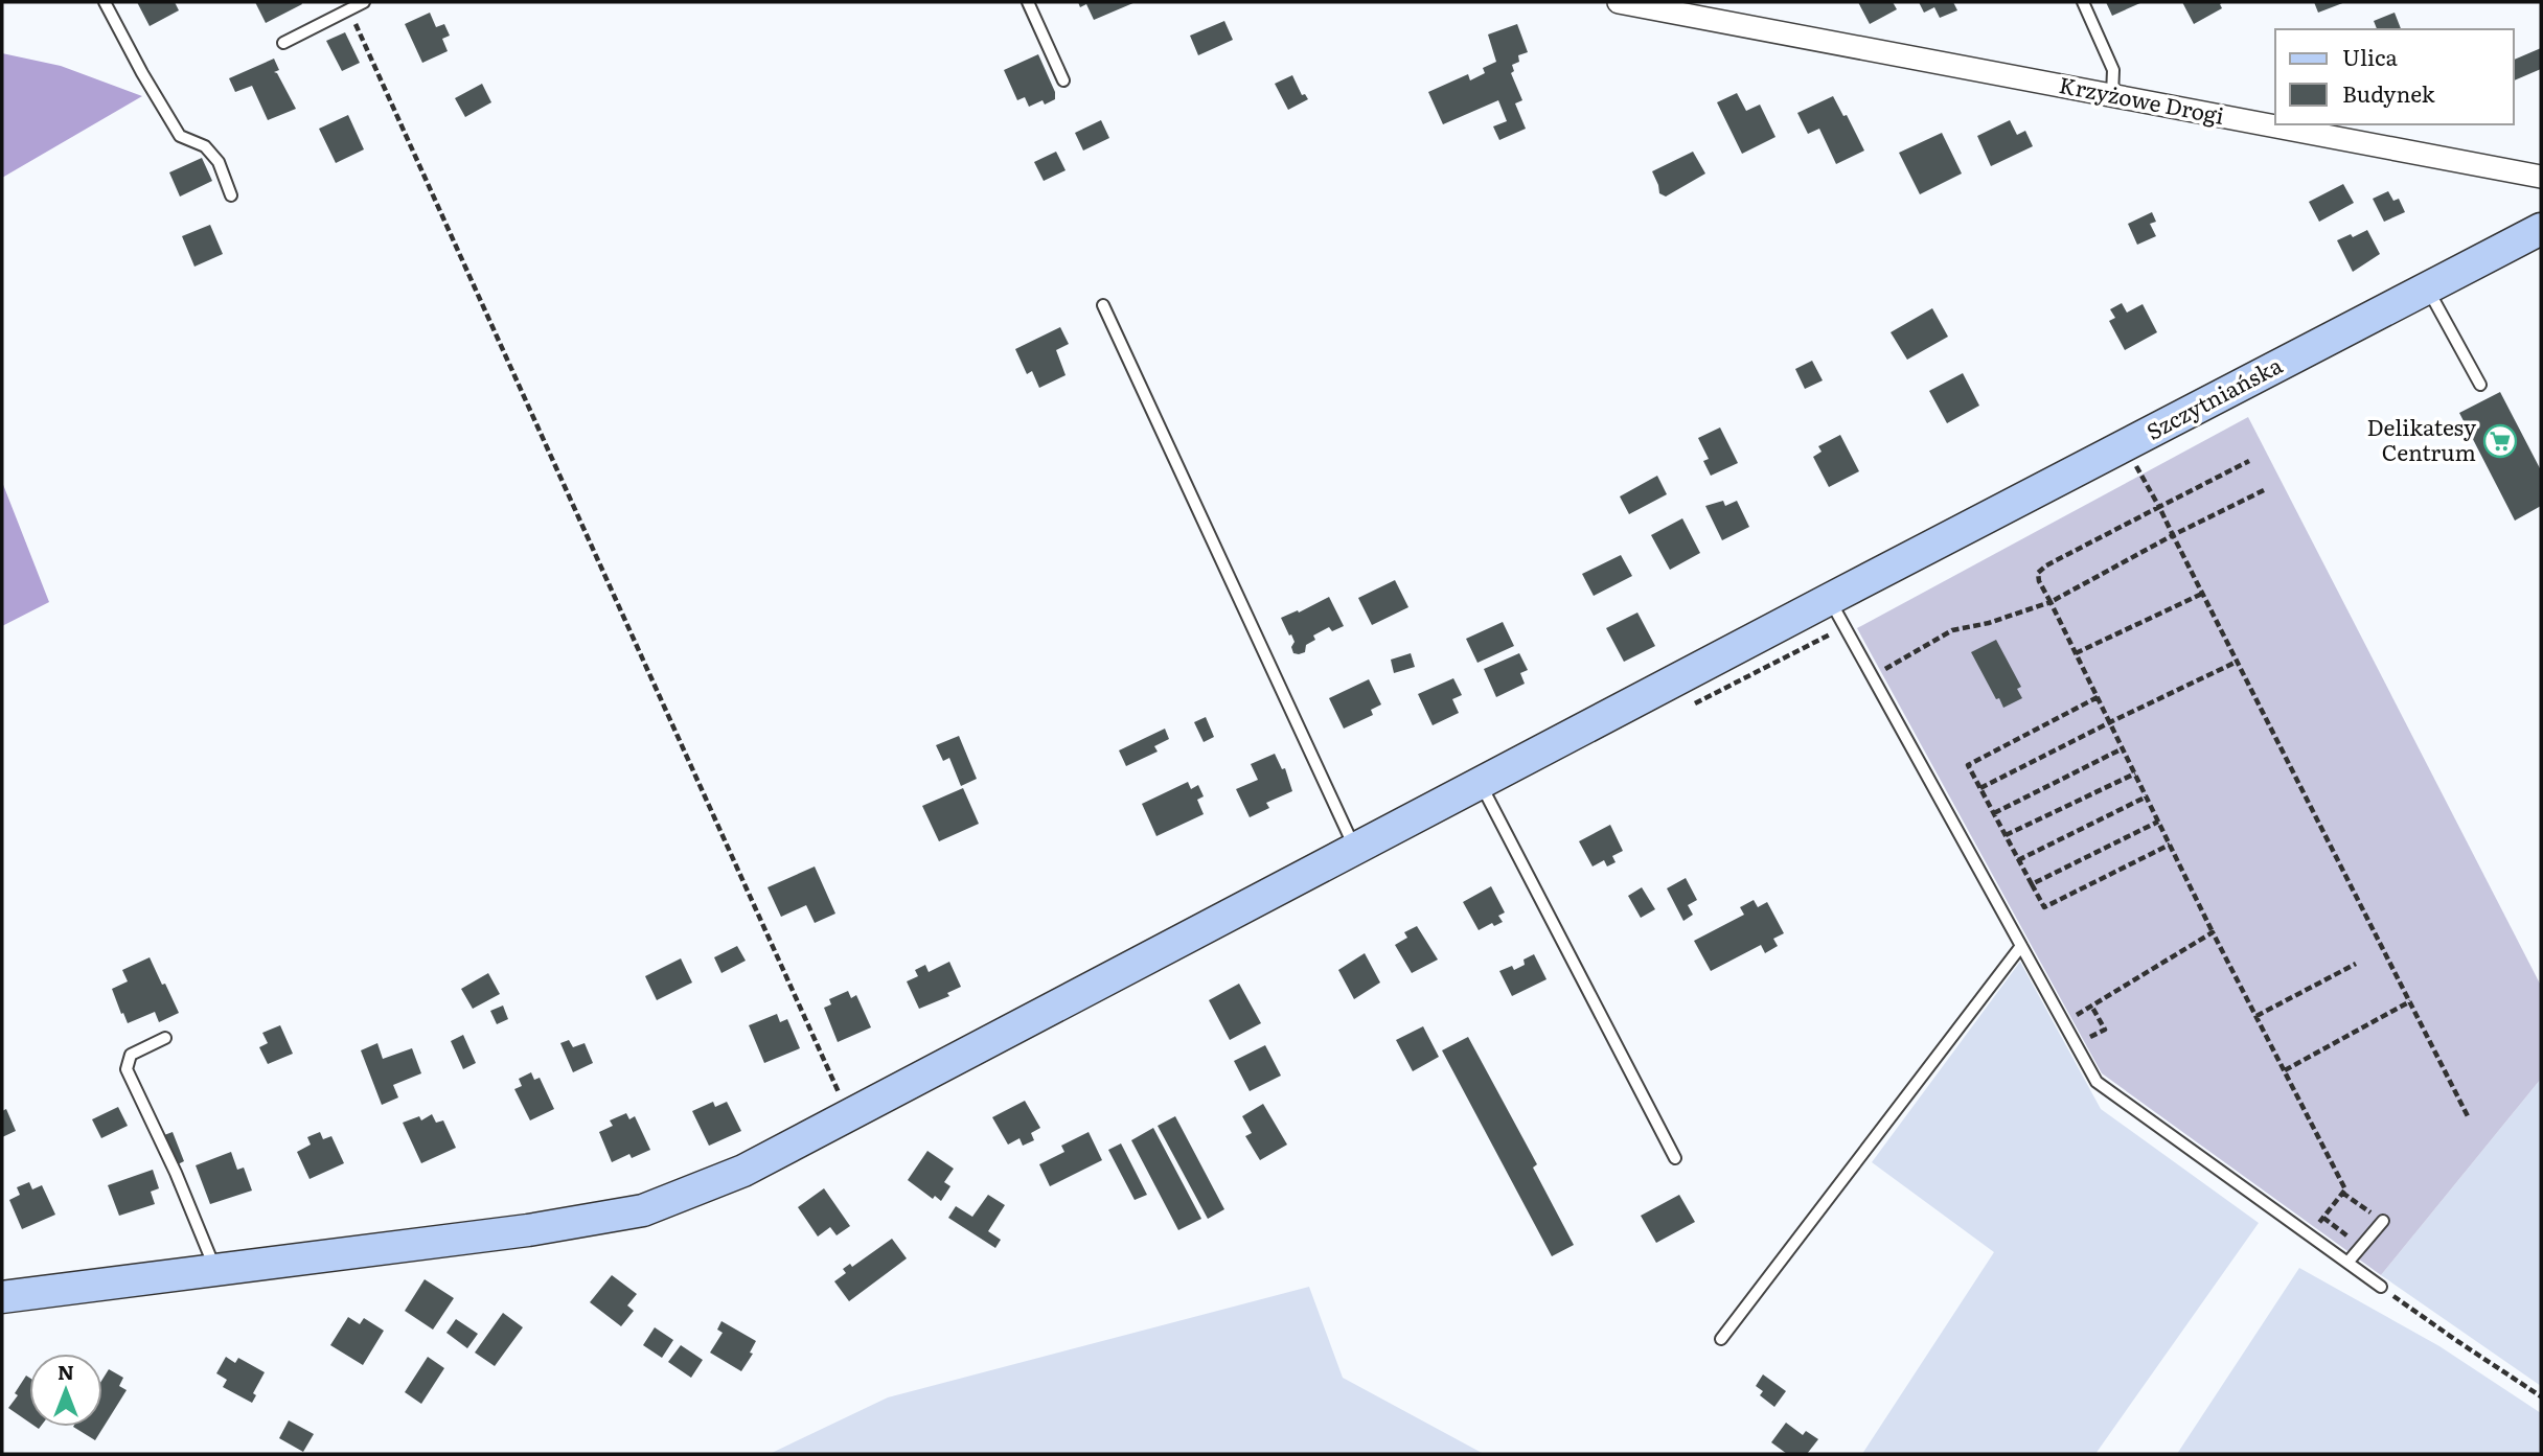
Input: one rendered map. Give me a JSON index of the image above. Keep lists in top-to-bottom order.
{
  "streets": {
    "street": ["Krzyżowe Drogi", "Szczytniańska"]
  },
  "places": {
    "supermarket": ["Delikatesy Centrum"]
  },
  "legend": ["Ulica", "Budynek"],
  "north": "top"
}
